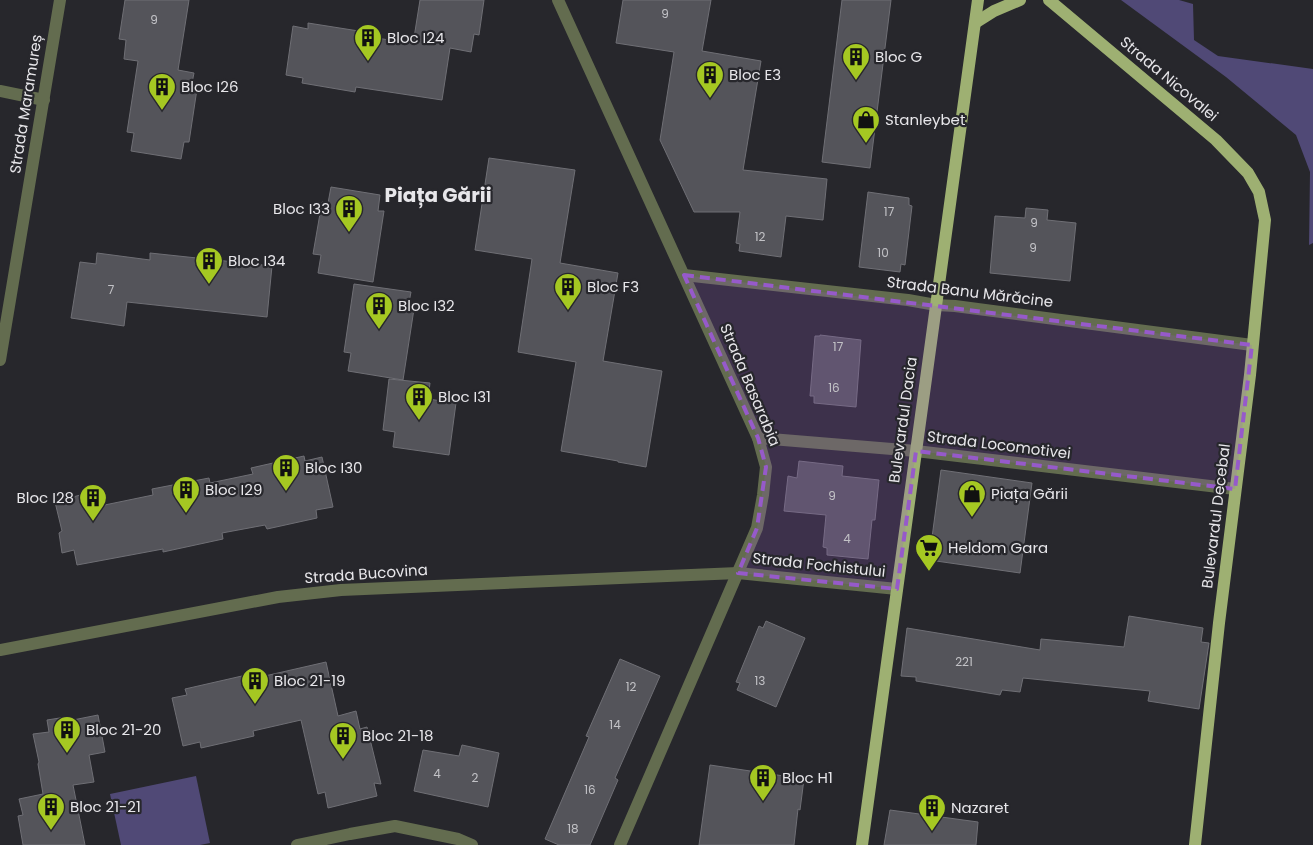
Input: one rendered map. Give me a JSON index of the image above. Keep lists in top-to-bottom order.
{
  "streets": {
    "main road": ["Strada Nicovalei", "Bulevardul Dacia", "Bulevardul Decebal"],
    "street": [
      "Strada Maramureș",
      "Strada Banu Mărăcine",
      "Strada Basarabia",
      "Strada Locomotivei",
      "Strada Fochistului",
      "Strada Bucovina"
    ]
  },
  "crossings": [
    ["Strada Nicovalei", "Bulevardul Decebal"],
    ["Strada Banu Mărăcine", "Strada Basarabia"],
    ["Strada Banu Mărăcine", "Bulevardul Dacia"],
    ["Strada Banu Mărăcine", "Bulevardul Decebal"],
    ["Strada Basarabia", "Strada Locomotivei"],
    ["Strada Basarabia", "Strada Fochistului"],
    ["Strada Basarabia", "Strada Bucovina"],
    ["Bulevardul Dacia", "Strada Locomotivei"],
    ["Bulevardul Dacia", "Strada Fochistului"],
    ["Strada Locomotivei", "Bulevardul Decebal"],
    ["Strada Fochistului", "Strada Bucovina"]
  ],
  "districts": ["Piața Gării"],
  "places": {
    "building": [
      "Bloc I24",
      "Bloc G",
      "Bloc E3",
      "Bloc I26",
      "Bloc I33",
      "Bloc I34",
      "Bloc F3",
      "Bloc I32",
      "Bloc I31",
      "Bloc I30",
      "Bloc I29",
      "Bloc I28",
      "Bloc 21-19",
      "Bloc 21-20",
      "Bloc 21-18",
      "Bloc H1",
      "Bloc 21-21",
      "Nazaret"
    ],
    "shop": ["Stanleybet", "Piața Gării"],
    "supermarket": ["Heldom Gara"]
  },
  "house_numbers": [
    "9",
    "9",
    "17",
    "9",
    "12",
    "9",
    "10",
    "7",
    "17",
    "16",
    "9",
    "4",
    "221",
    "13",
    "12",
    "14",
    "4",
    "2",
    "16",
    "18"
  ]
}
